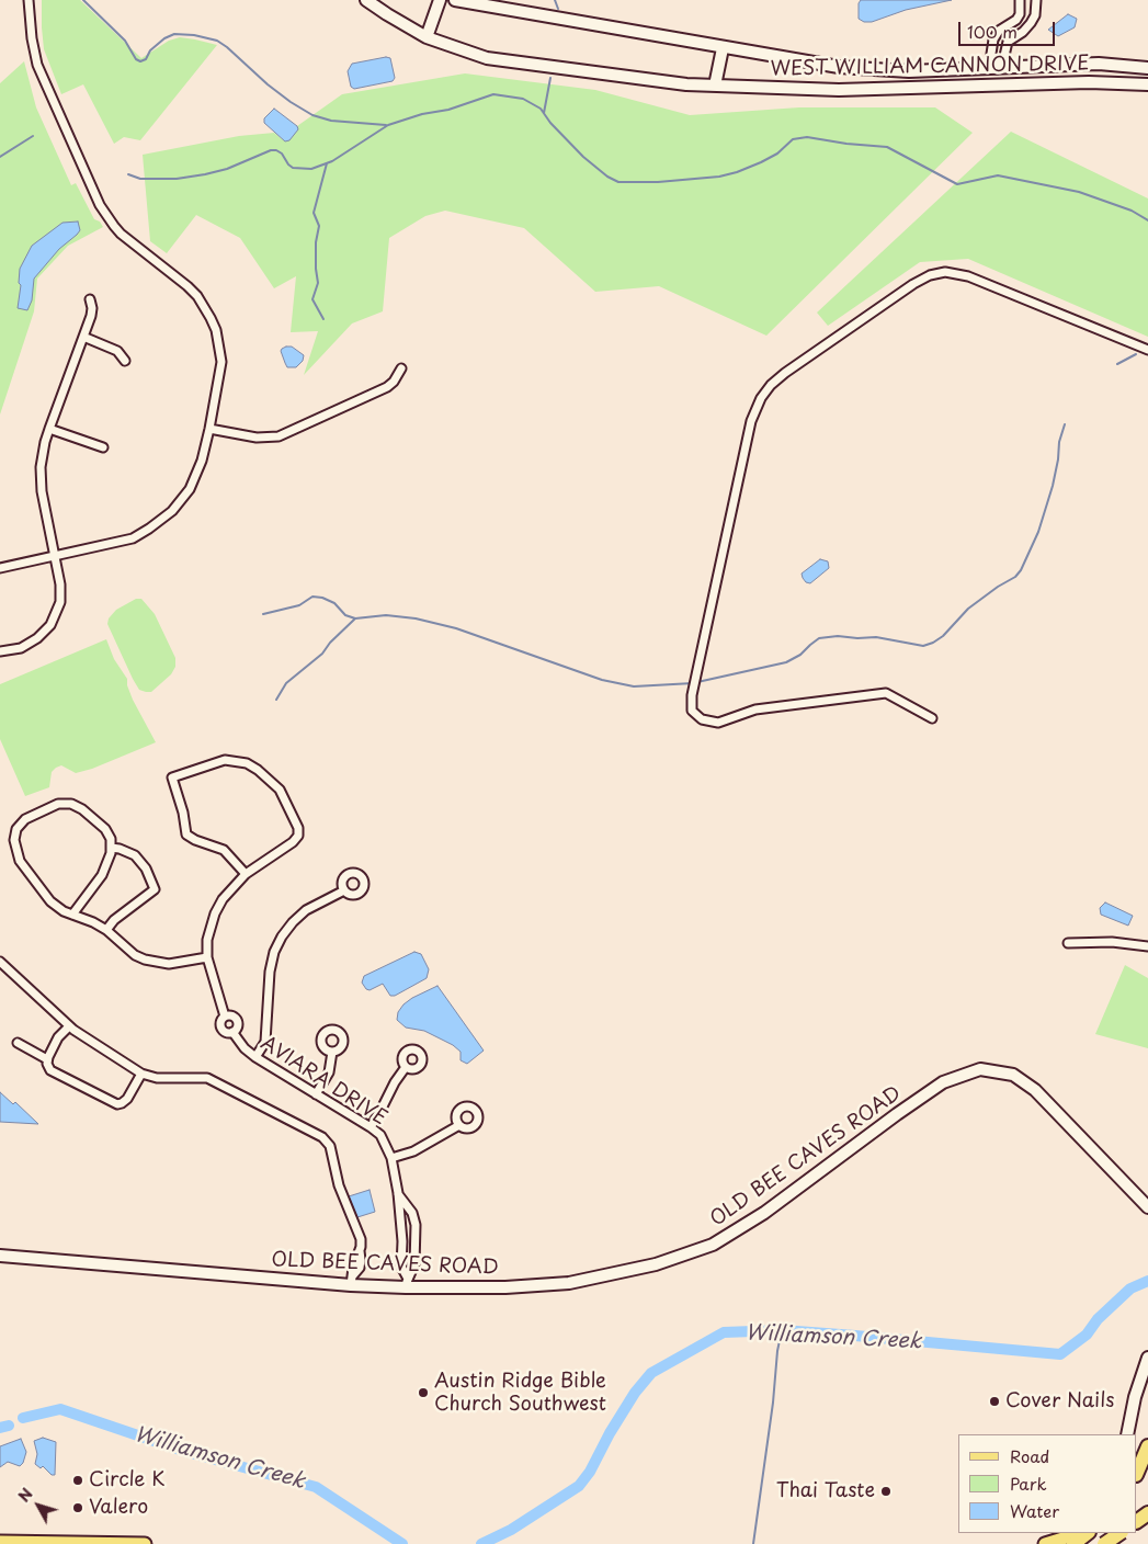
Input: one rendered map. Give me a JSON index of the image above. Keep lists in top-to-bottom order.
{
  "streets": {
    "main road": ["WEST WILLIAM CANNON DRIVE", "OLD BEE CAVES ROAD"],
    "street": ["AVIARA DRIVE"]
  },
  "crossings": [
    ["AVIARA DRIVE", "OLD BEE CAVES ROAD"]
  ],
  "water": ["Williamson Creek"],
  "places": [
    "Austin Ridge Bible Church Southwest",
    "Cover Nails",
    "Circle K",
    "Thai Taste",
    "Valero"
  ],
  "legend": ["Road", "Park", "Water"],
  "scale_bar": "100 m",
  "north": "top left"
}
